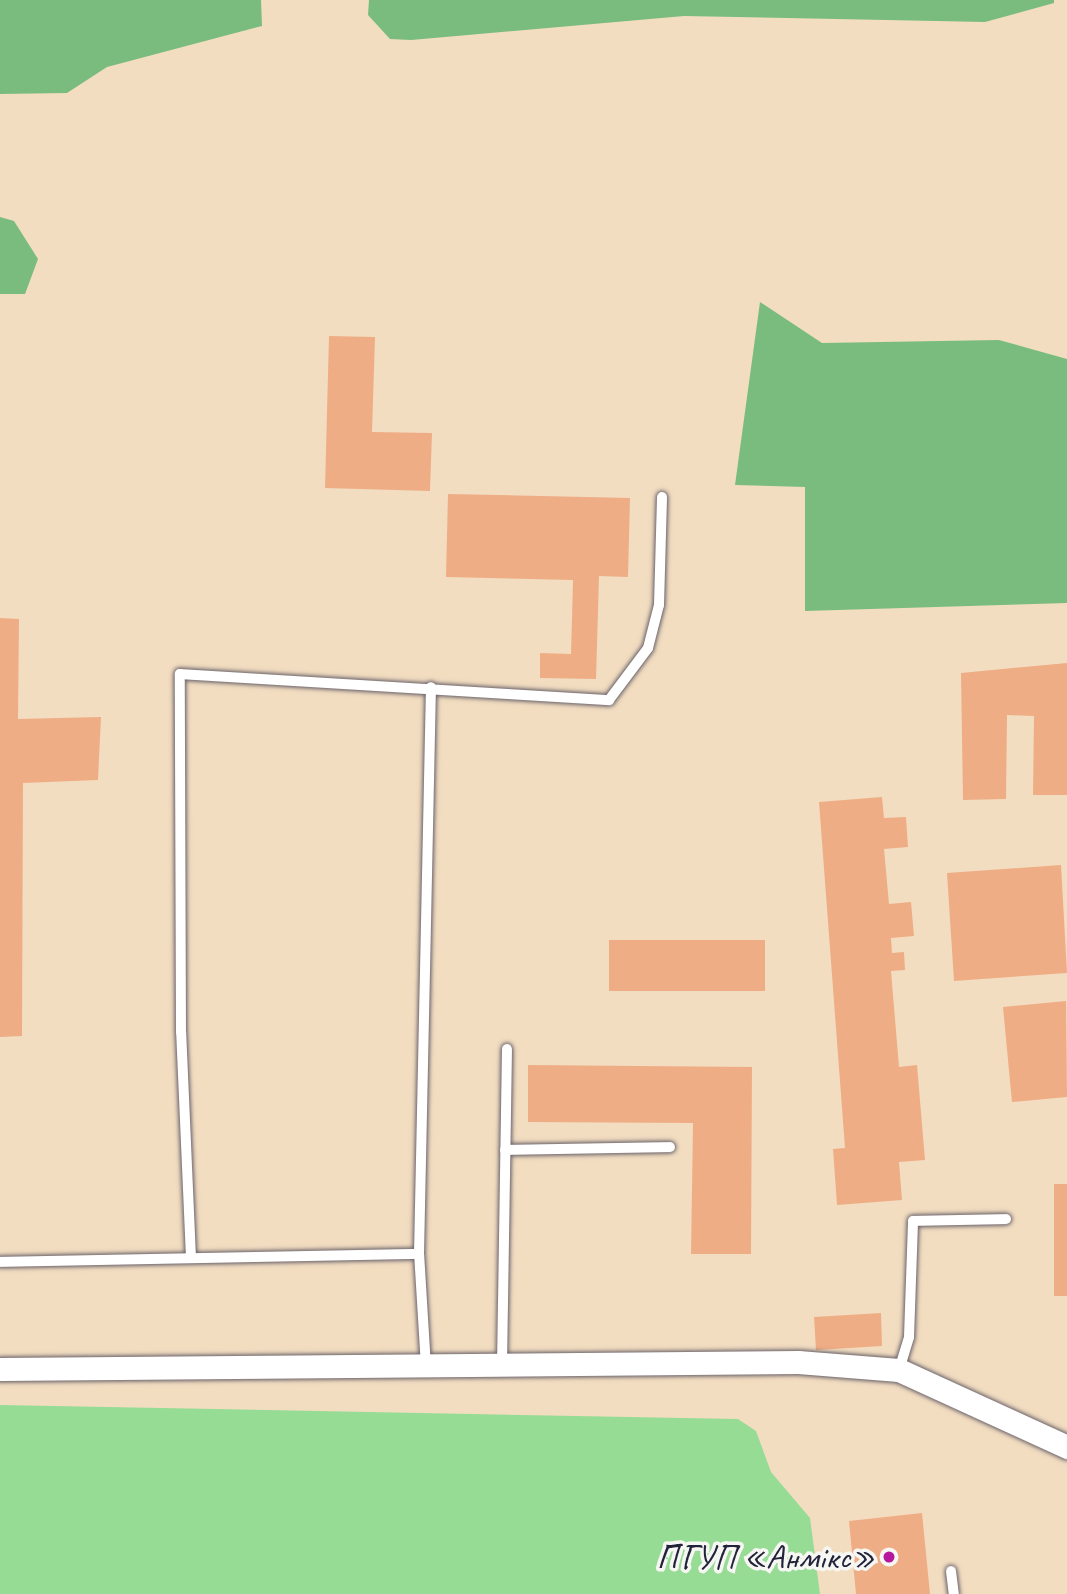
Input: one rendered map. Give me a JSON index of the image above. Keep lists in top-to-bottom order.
{
  "places": ["ПГУП «Анмікс»"]
}
